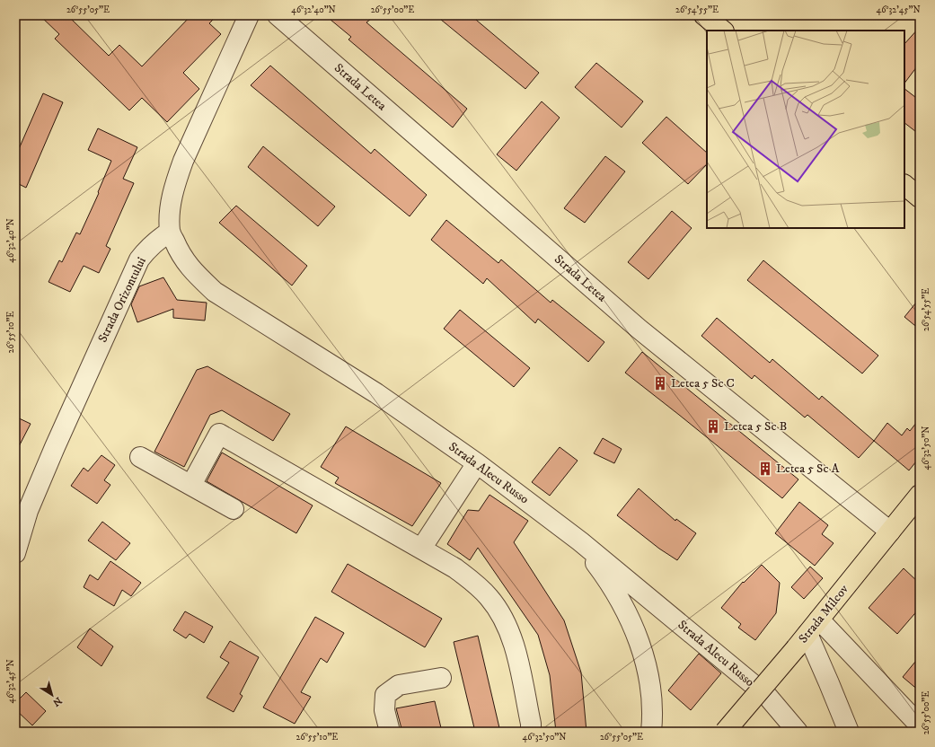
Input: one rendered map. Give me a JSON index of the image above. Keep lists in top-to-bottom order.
{
  "streets": {
    "main road": ["Strada Milcov"],
    "street": ["Strada Letea", "Strada Orizontului", "Strada Alecu Russo"]
  },
  "crossings": [
    ["Strada Letea", "Strada Milcov"],
    ["Strada Orizontului", "Strada Alecu Russo"]
  ],
  "places": {
    "building": ["Letea 5 Sc C", "Letea 5 Sc B", "Letea 5 Sc A"]
  },
  "north": "bottom right",
  "coordinates": [
    "26°55'05\"E",
    "46°32'40\"N",
    "26°55'00\"E",
    "26°54'55\"E",
    "46°32'45\"N",
    "26°55'10\"E",
    "46°32'50\"N"
  ]
}
